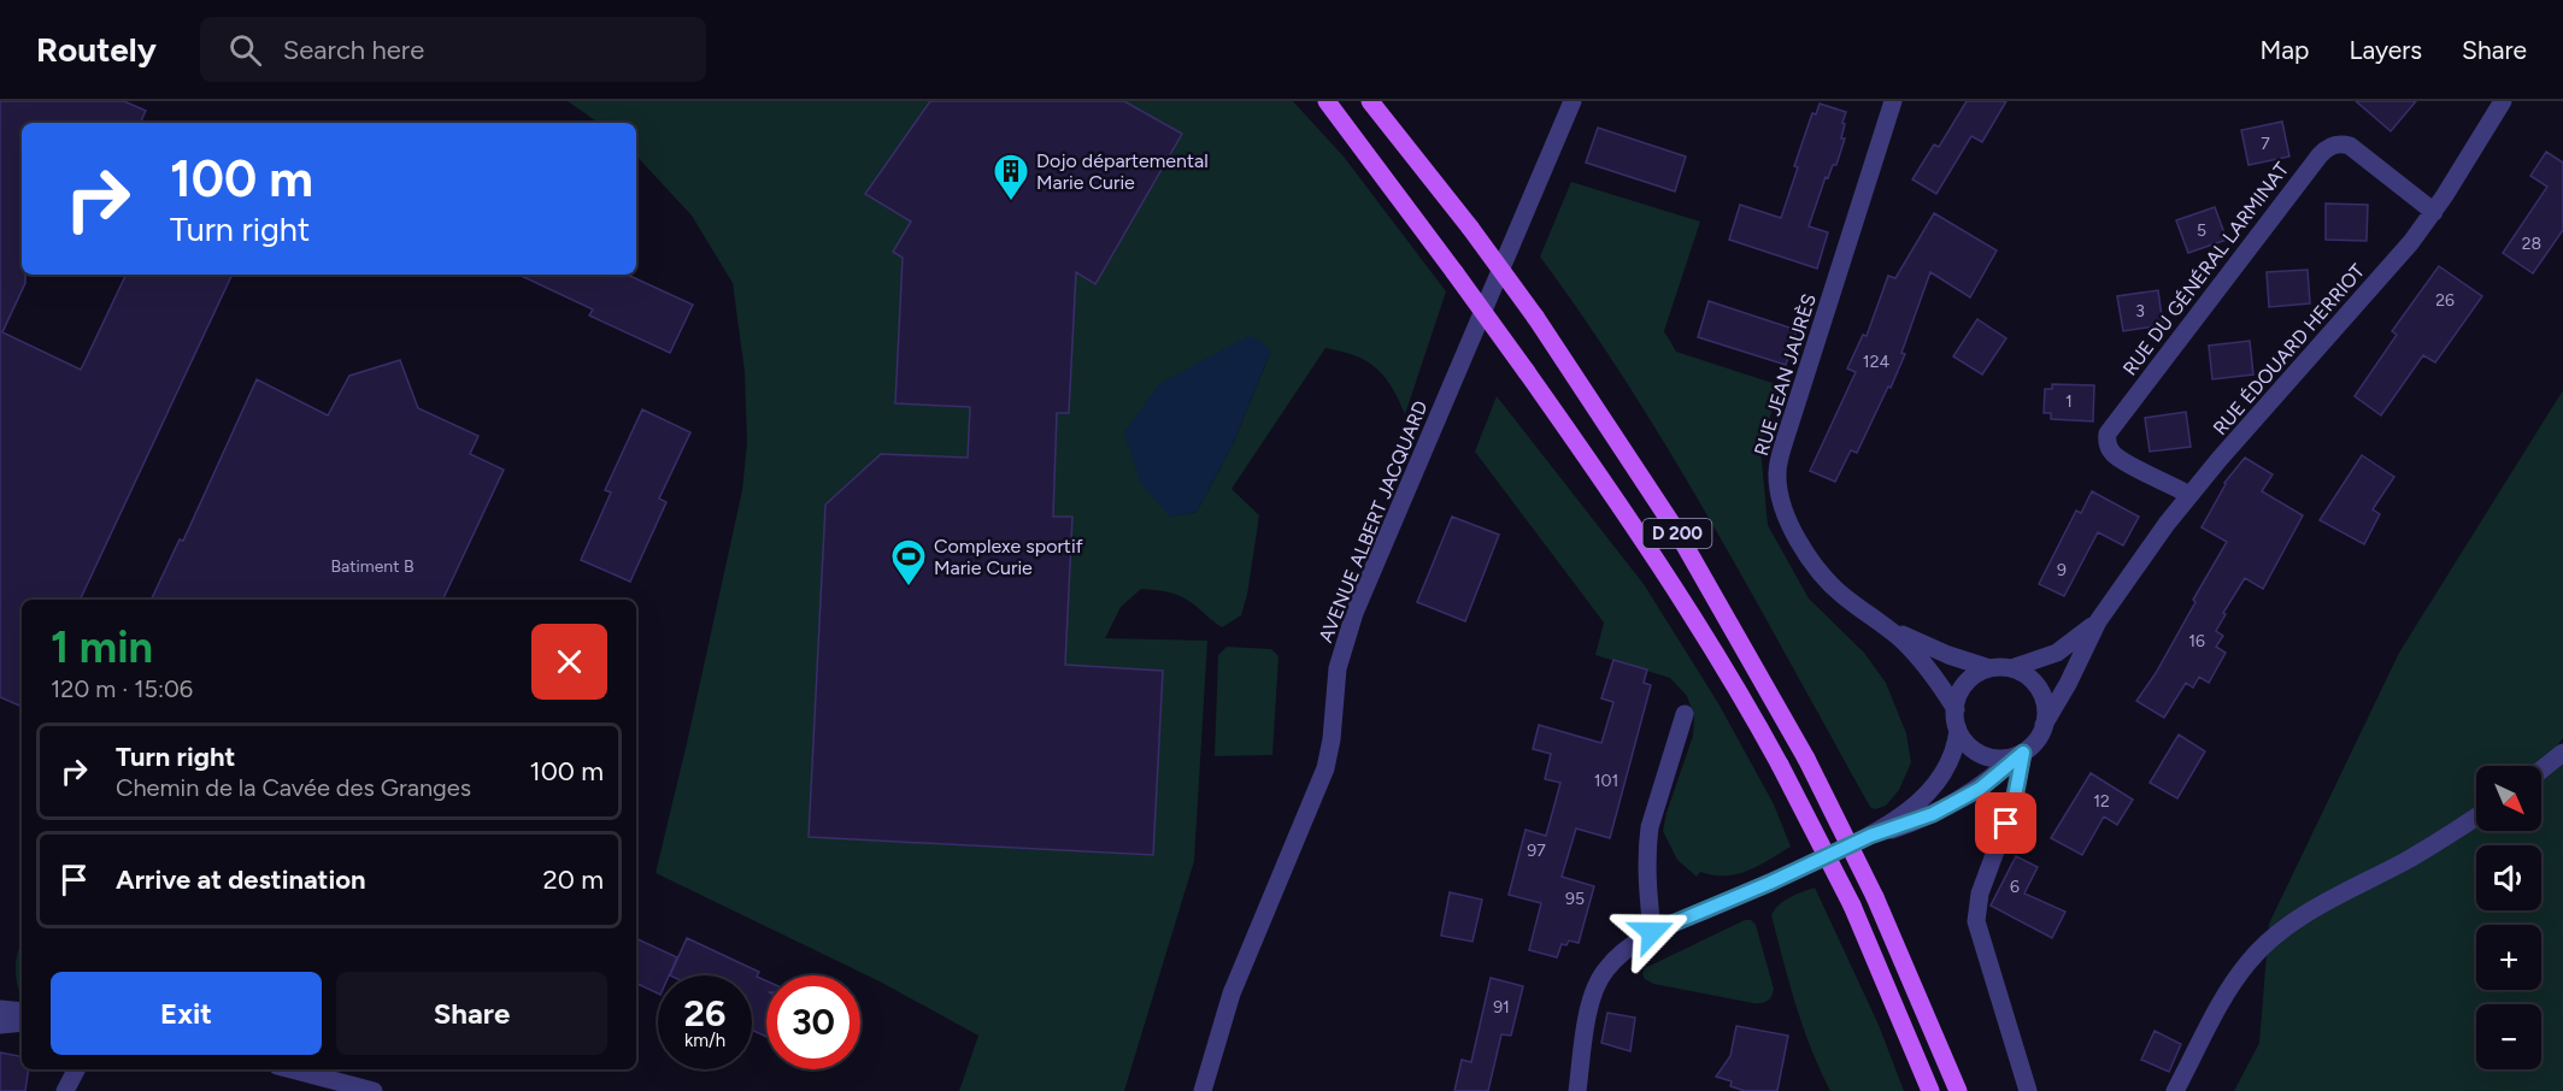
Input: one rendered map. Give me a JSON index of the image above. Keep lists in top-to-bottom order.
{
  "streets": {
    "main road": ["D 200"],
    "street": [
      "RUE DU GÉNÉRAL LARMINAT",
      "RUE ÉDOUARD HERRIOT",
      "RUE JEAN JAURÈS",
      "AVENUE ALBERT JACQUARD"
    ]
  },
  "crossings": [
    ["RUE DU GÉNÉRAL LARMINAT", "RUE ÉDOUARD HERRIOT"],
    ["RUE ÉDOUARD HERRIOT", "RUE JEAN JAURÈS"]
  ],
  "places": {
    "building": ["Dojo départemental Marie Curie"],
    "sports": ["Complexe sportif Marie Curie"]
  },
  "house_numbers": [
    "7",
    "5",
    "28",
    "26",
    "3",
    "124",
    "1",
    "Batiment B",
    "9",
    "16",
    "101",
    "12",
    "97",
    "6",
    "95",
    "91"
  ],
  "north": "bottom right",
  "page": {
    "header": "Routely",
    "search": "Search here",
    "nav": ["Map", "Layers", "Share"],
    "turn": ["100 m", "Turn right"],
    "heading": ["1 min", "120 m · 15:06"],
    "list": [
      {
        "name": "Turn right",
        "note": "Chemin de la Cavée des Granges",
        "value": "100 m"
      },
      {
        "name": "Arrive at destination",
        "value": "20 m"
      }
    ],
    "map_buttons": ["+", "−"],
    "buttons": ["Exit", "Share"],
    "speed": "26 km/h",
    "limit": "30"
  }
}
